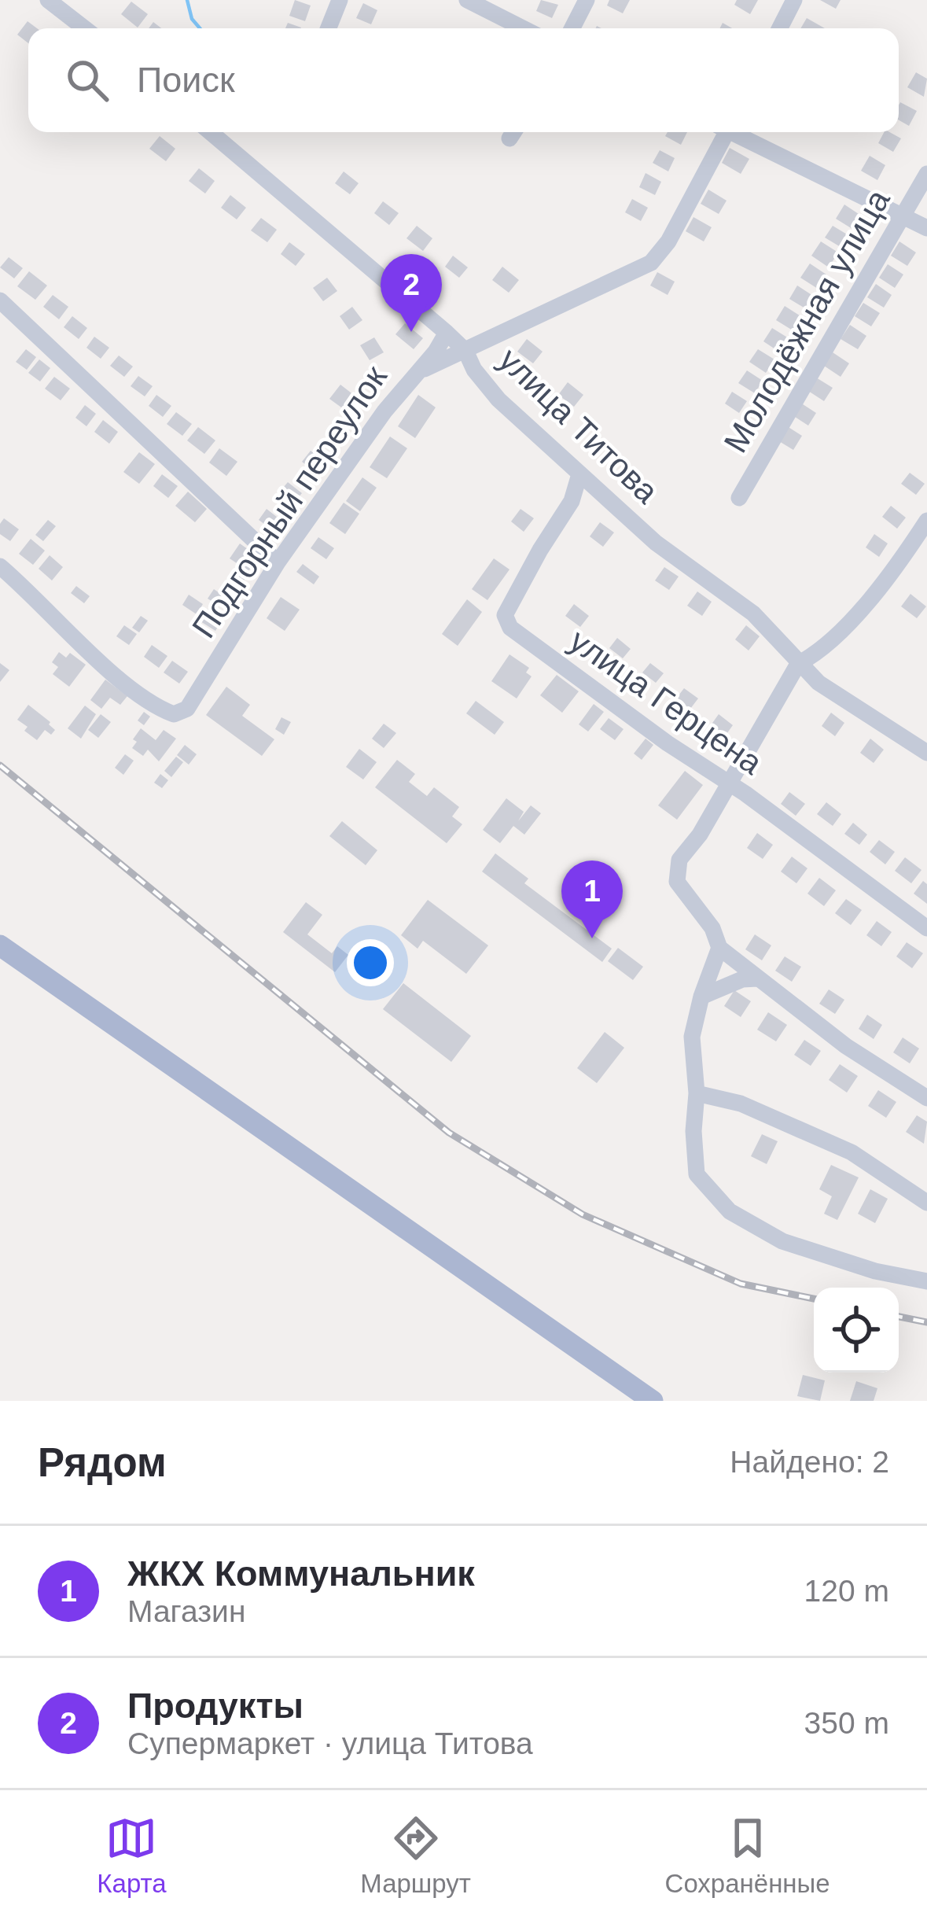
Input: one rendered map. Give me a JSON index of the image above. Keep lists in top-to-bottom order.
{
  "streets": {
    "street": [
      "Молодёжная улица",
      "улица Титова",
      "Подгорный переулок",
      "улица Герцена"
    ]
  },
  "crossings": [
    ["улица Титова", "Подгорный переулок"],
    ["улица Титова", "улица Герцена"]
  ],
  "page": {
    "search": "Поиск",
    "pins": ["2", "1"],
    "heading": ["Рядом", "Найдено: 2"],
    "list": [
      {
        "mark": "1",
        "name": "ЖКХ Коммунальник",
        "note": "Магазин",
        "value": "120 m"
      },
      {
        "mark": "2",
        "name": "Продукты",
        "note": "Супермаркет · улица Титова",
        "value": "350 m"
      }
    ],
    "nav": ["Карта", "Маршрут", "Сохранённые"]
  }
}
